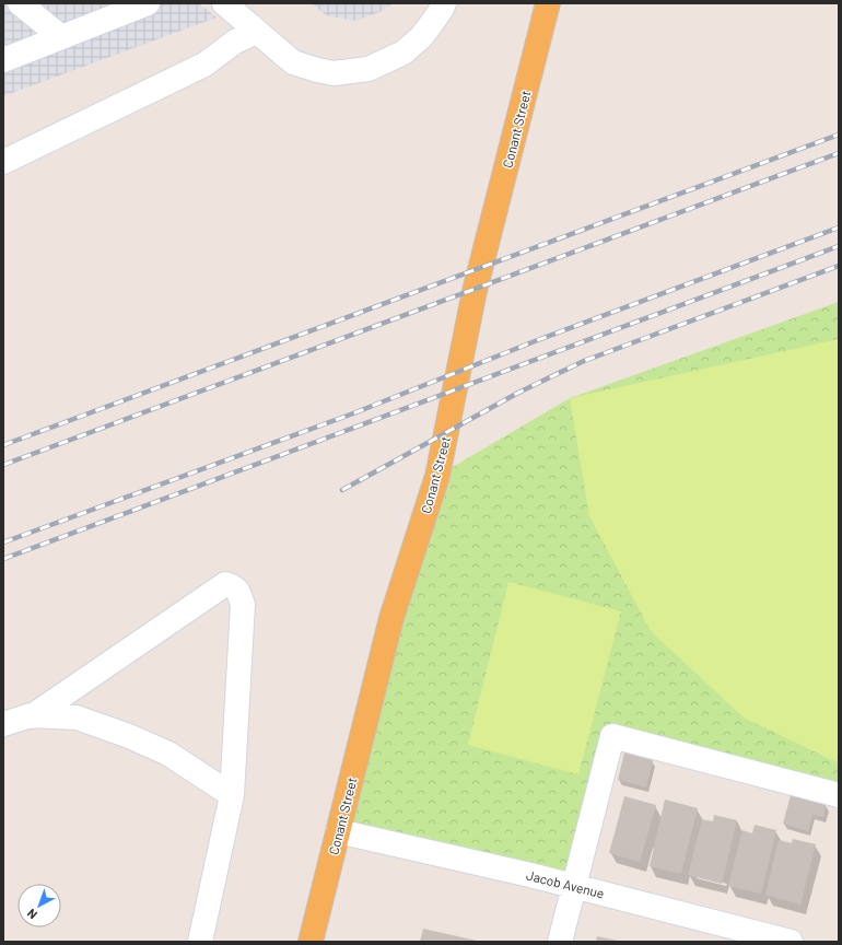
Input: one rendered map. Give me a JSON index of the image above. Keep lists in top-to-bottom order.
{
  "streets": {
    "main road": ["Conant Street"],
    "street": ["Jacob Avenue"]
  },
  "crossings": [
    ["Conant Street", "Jacob Avenue"]
  ],
  "north": "bottom left"
}
